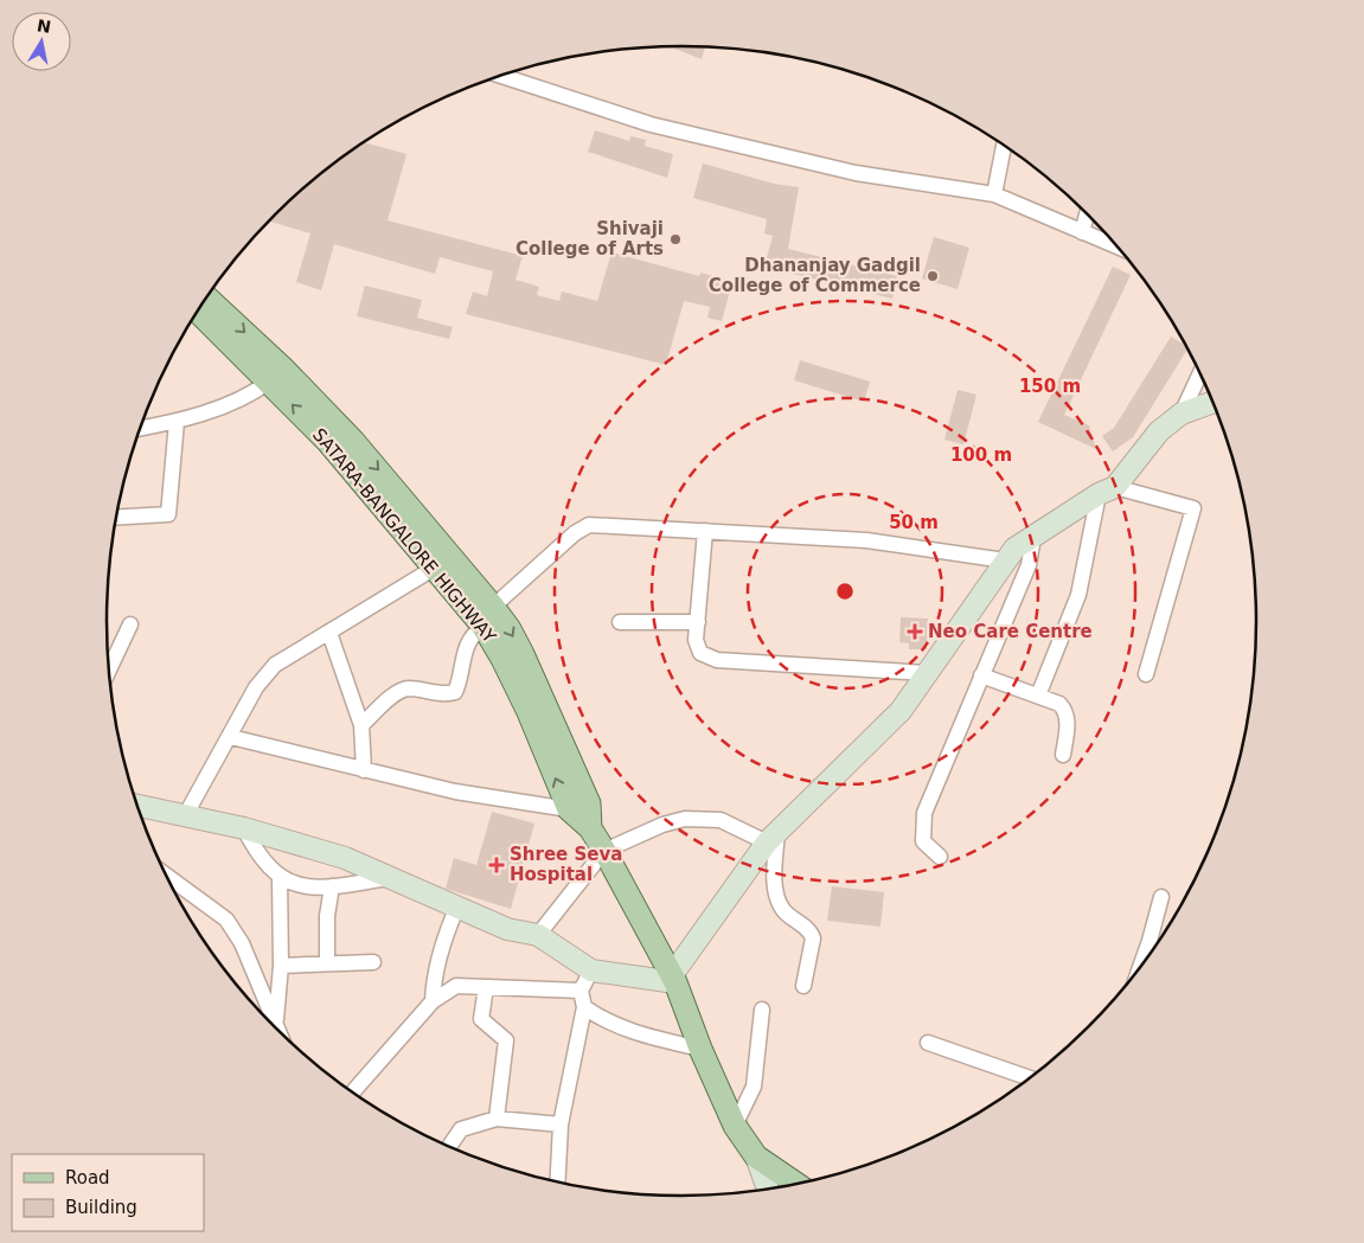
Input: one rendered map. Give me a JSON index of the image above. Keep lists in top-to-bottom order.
{
  "streets": {
    "main road": ["SATARA-BANGALORE HIGHWAY"]
  },
  "places": {
    "other": ["Shivaji College of Arts", "Dhananjay Gadgil College of Commerce"],
    "health": ["Neo Care Centre", "Shree Seva Hospital"]
  },
  "legend": ["Road", "Building"],
  "north": "top",
  "rings": ["150 m", "100 m", "50 m"]
}
